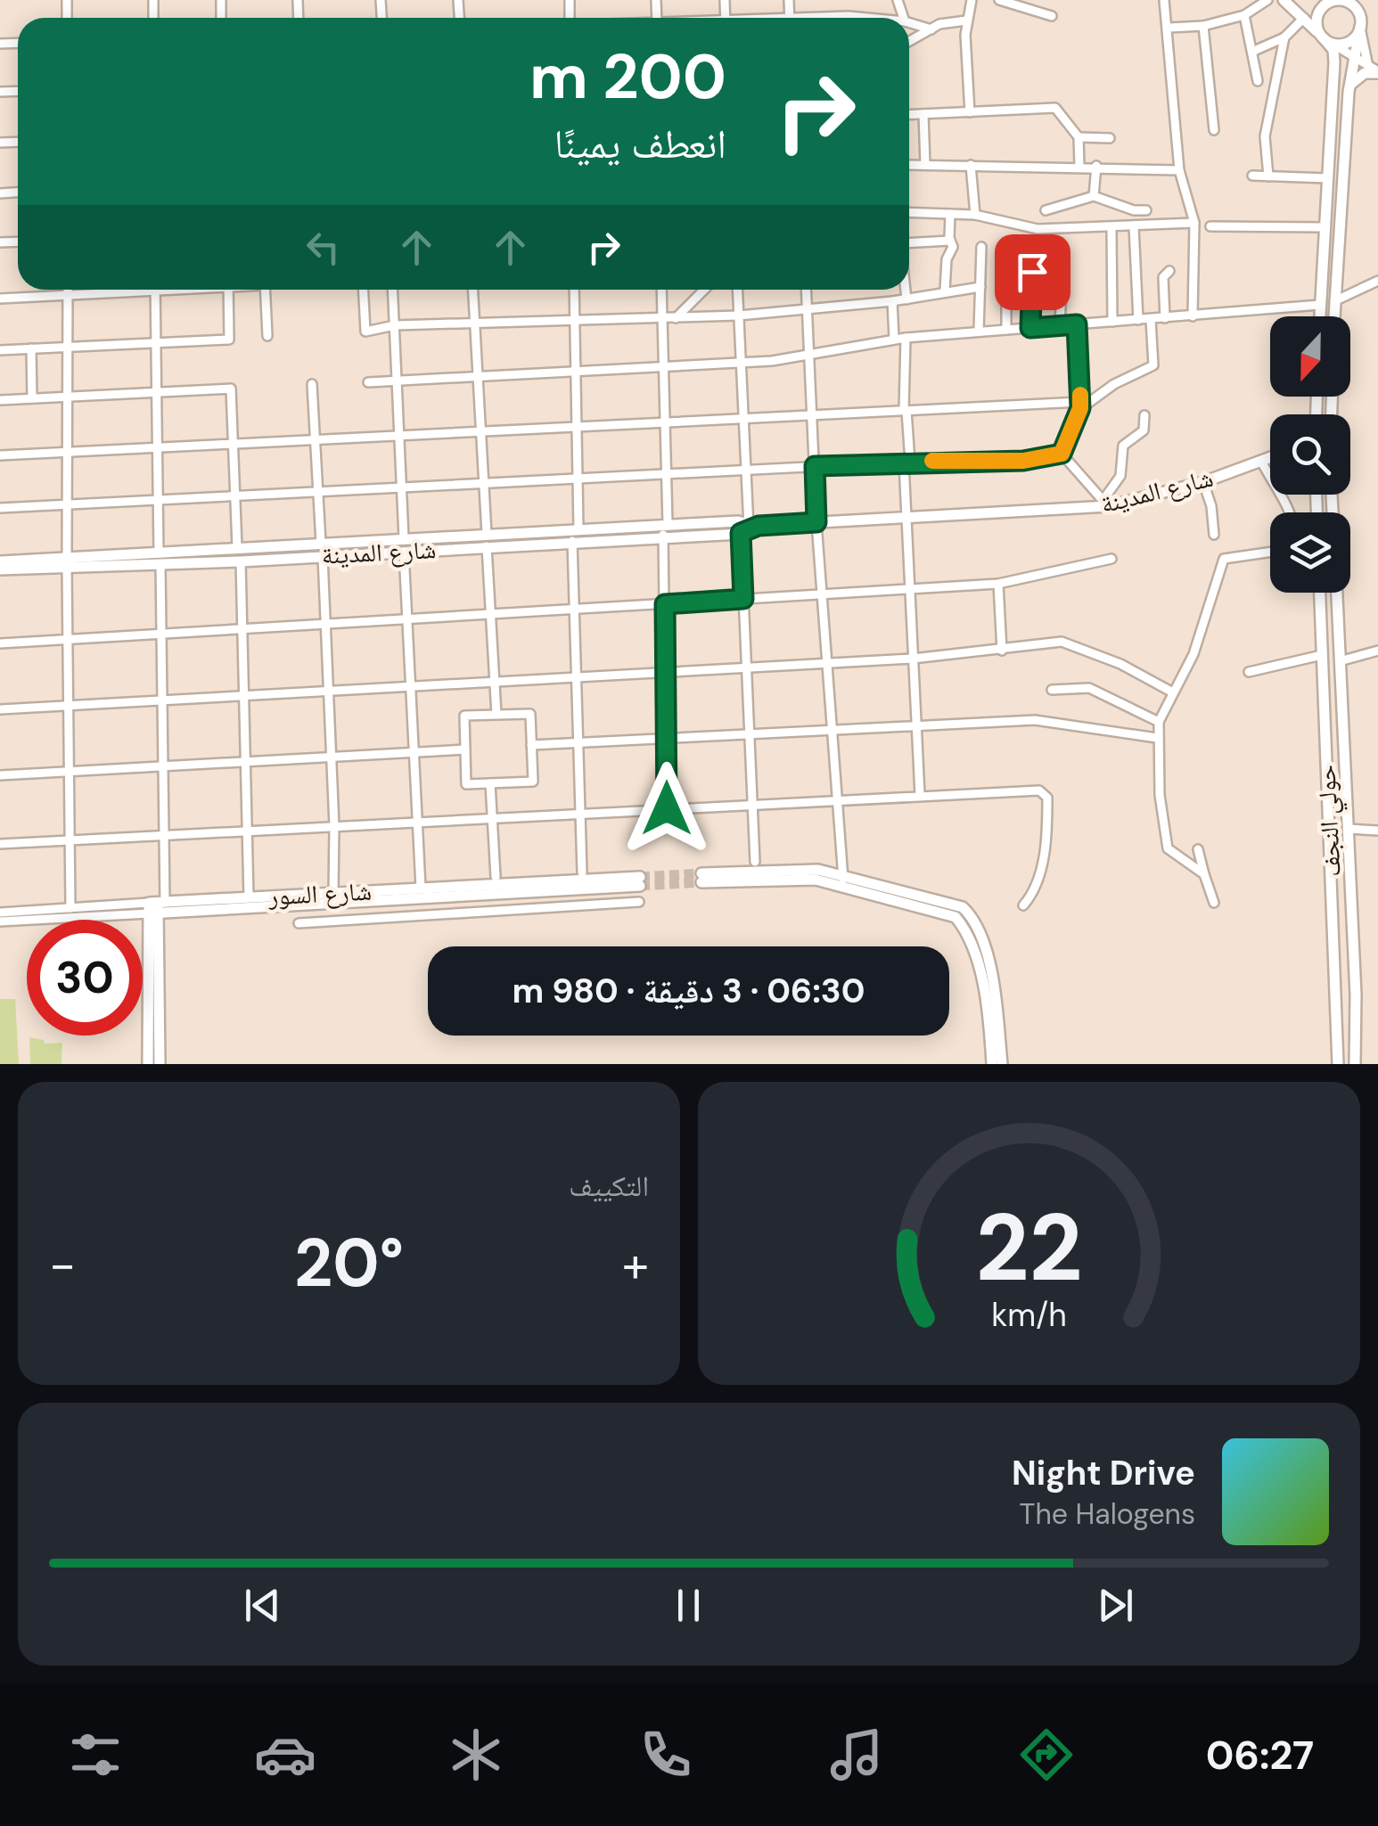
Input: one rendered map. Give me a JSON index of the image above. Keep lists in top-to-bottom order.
{
  "streets": {
    "main road": ["شارع المدينة", "حولي النجف", "شارع السور"]
  },
  "north": "bottom",
  "page": {
    "turn": ["200 m", "انعطف يمينًا"],
    "limit": "30",
    "trip": "06:30 · 3 دقيقة · 980 m",
    "tile": "التكييف",
    "heat": ["−", "20°", "+"],
    "song": ["Night Drive", "The Halogens"],
    "tabs": "06:27",
    "gauge": ["22", "km/h"]
  }
}
